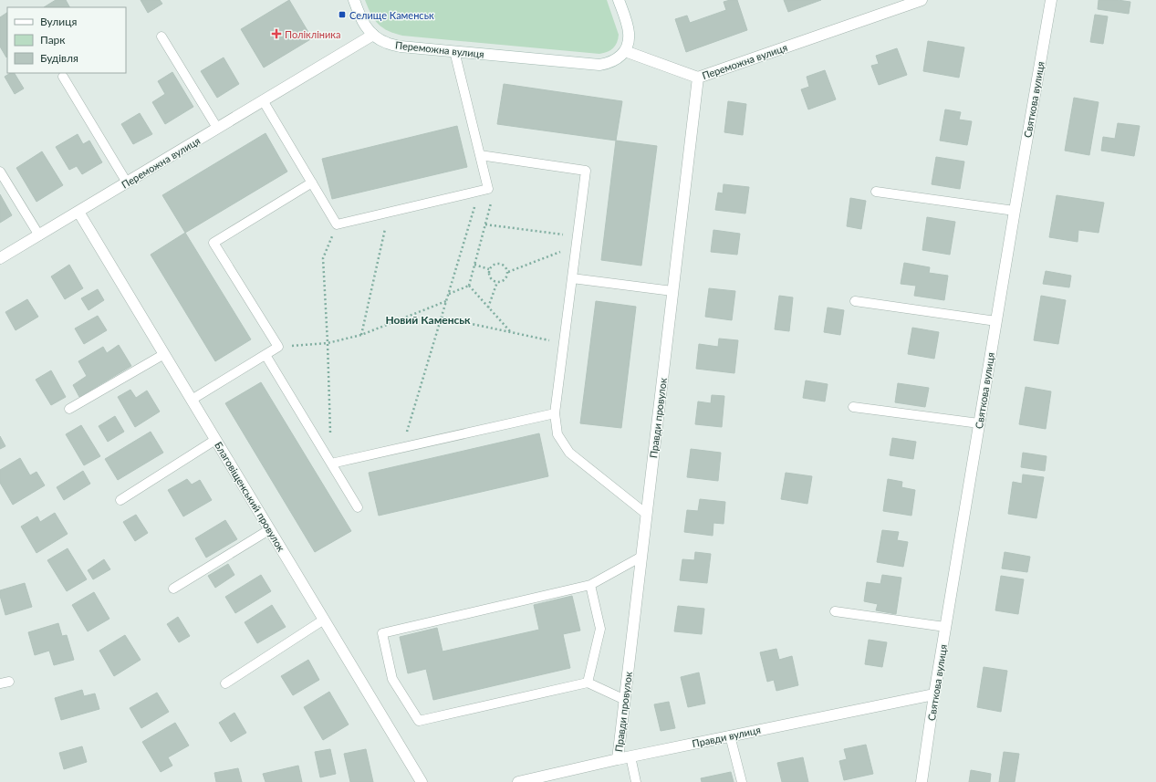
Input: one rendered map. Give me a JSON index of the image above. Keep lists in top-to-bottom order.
{
  "streets": {
    "street": [
      "Переможна вулиця",
      "Святкова вулиця",
      "Правди провулок",
      "Благовіщенський провулок",
      "Правди вулиця"
    ]
  },
  "crossings": [
    ["Переможна вулиця", "Правди провулок"],
    ["Переможна вулиця", "Благовіщенський провулок"],
    ["Святкова вулиця", "Правди вулиця"],
    ["Правди провулок", "Правди вулиця"]
  ],
  "districts": ["Новий Каменськ"],
  "places": {
    "transit": ["Селище Каменськ"],
    "health": ["Полікліника"]
  },
  "legend": ["Вулиця", "Парк", "Будівля"]
}
